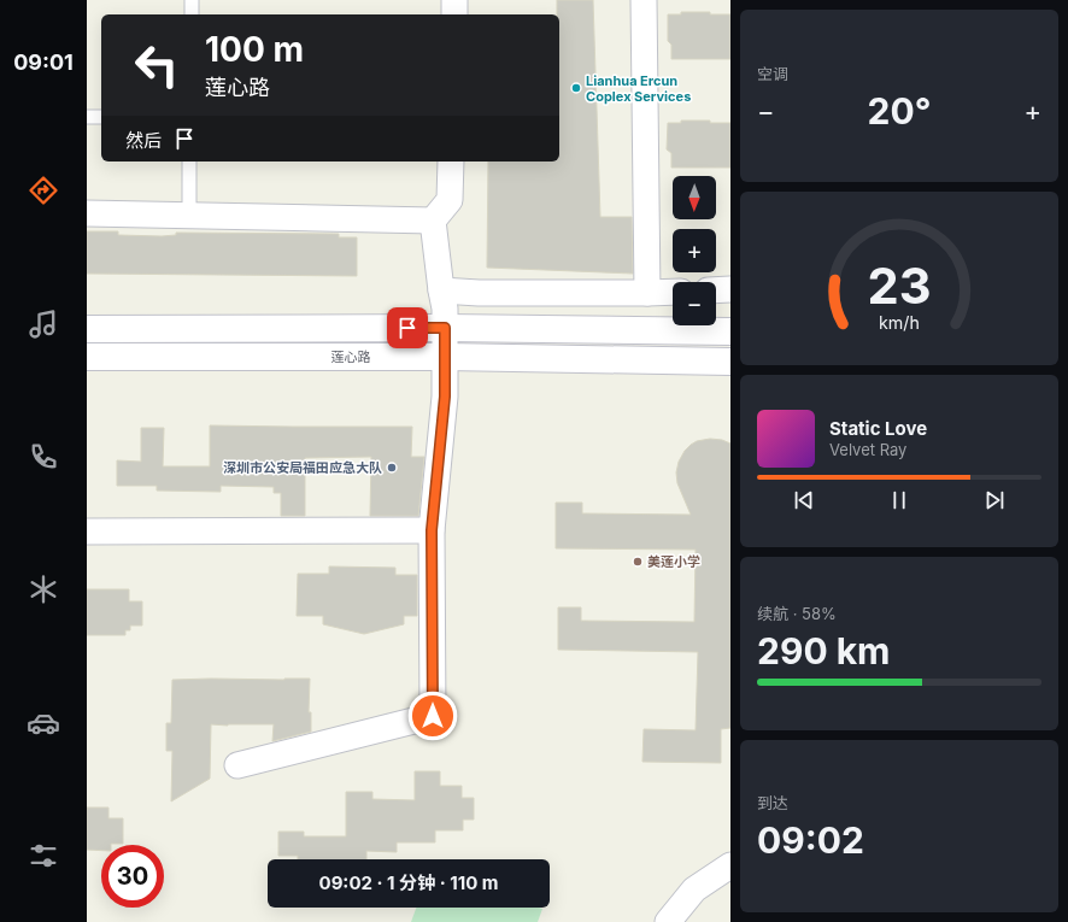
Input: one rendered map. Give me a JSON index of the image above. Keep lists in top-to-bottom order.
{
  "streets": {
    "main road": ["莲心路"]
  },
  "places": ["Lianhua Ercun Coplex Services", "深圳市公安局福田应急大队", "美莲小学"],
  "north": "bottom",
  "page": {
    "tabs": "09:01",
    "tile": [
      "空调",
      ["续航 · 58%", "290 km"],
      ["到达", "09:02"]
    ],
    "turn": ["100 m", "莲心路"],
    "heat": ["−", "20°", "+"],
    "then": "然后",
    "map_buttons": ["+", "−"],
    "song": ["Static Love", "Velvet Ray"],
    "limit": "30",
    "trip": "09:02 · 1 分钟 · 110 m",
    "gauge": ["23", "km/h"]
  }
}
